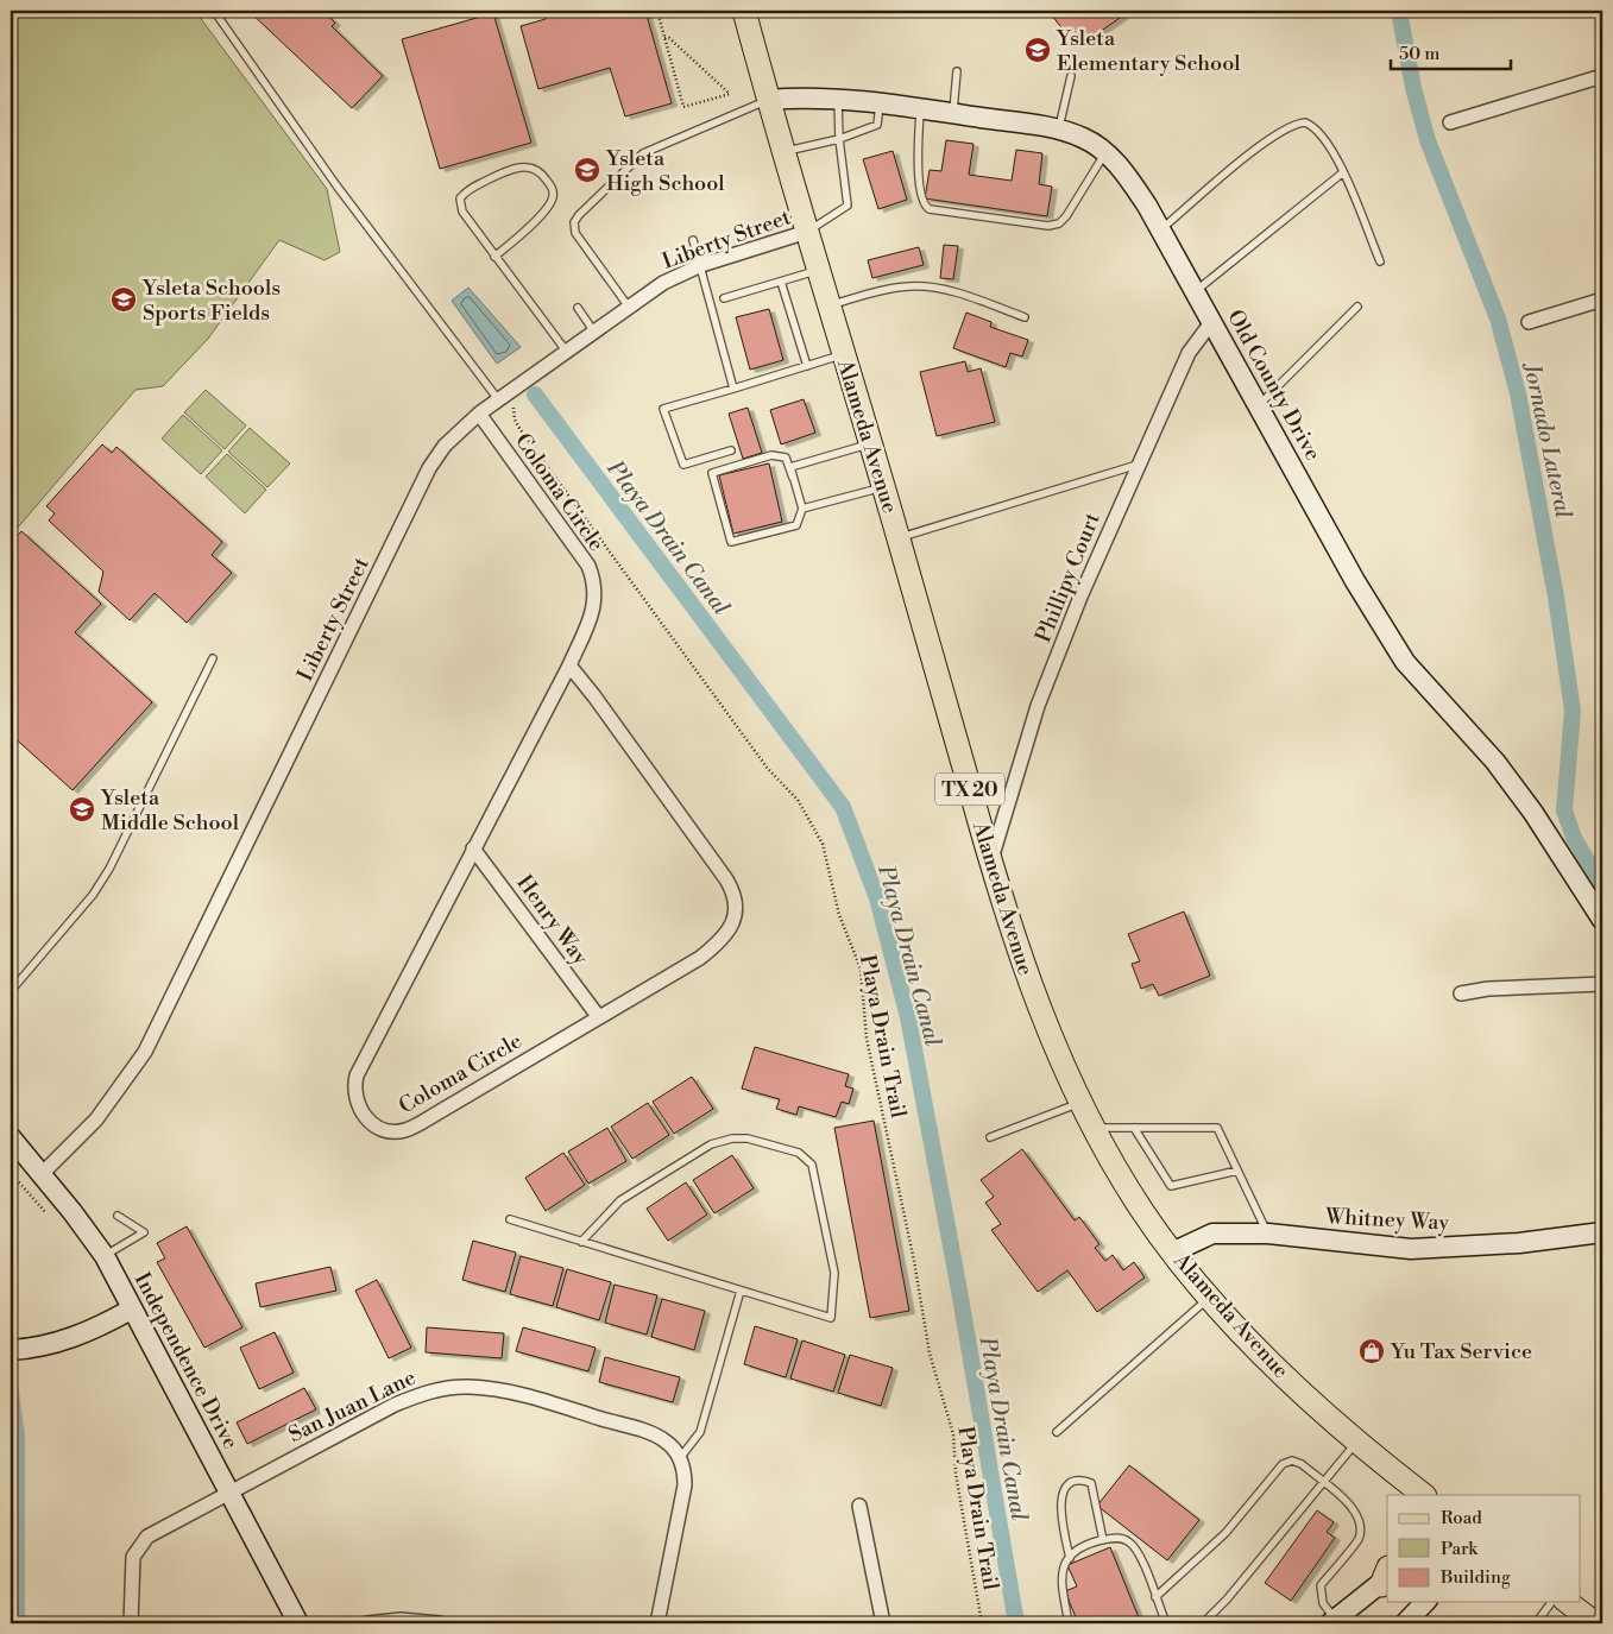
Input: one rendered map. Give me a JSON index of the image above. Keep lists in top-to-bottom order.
{
  "streets": {
    "main road": ["Alameda Avenue", "TX 20"],
    "street": [
      "Liberty Street",
      "Old County Drive",
      "Coloma Circle",
      "Phillipy Court",
      "Henry Way",
      "Whitney Way",
      "Independence Drive",
      "San Juan Lane"
    ],
    "path": ["Playa Drain Trail"]
  },
  "crossings": [
    ["Liberty Street", "Alameda Avenue"],
    ["Liberty Street", "Coloma Circle"],
    ["Liberty Street", "Independence Drive"],
    ["Old County Drive", "Alameda Avenue"],
    ["Old County Drive", "Phillipy Court"],
    ["Alameda Avenue", "Phillipy Court"],
    ["Alameda Avenue", "Whitney Way"],
    ["Coloma Circle", "Henry Way"],
    ["Independence Drive", "San Juan Lane"]
  ],
  "water": ["Jornado Lateral", "Playa Drain Canal"],
  "places": {
    "school or university": [
      "Ysleta Elementary School",
      "Ysleta High School",
      "Ysleta Schools Sports Fields",
      "Ysleta Middle School"
    ],
    "shop": ["Yu Tax Service"]
  },
  "legend": ["Road", "Park", "Building"],
  "scale_bar": "50 m"
}
